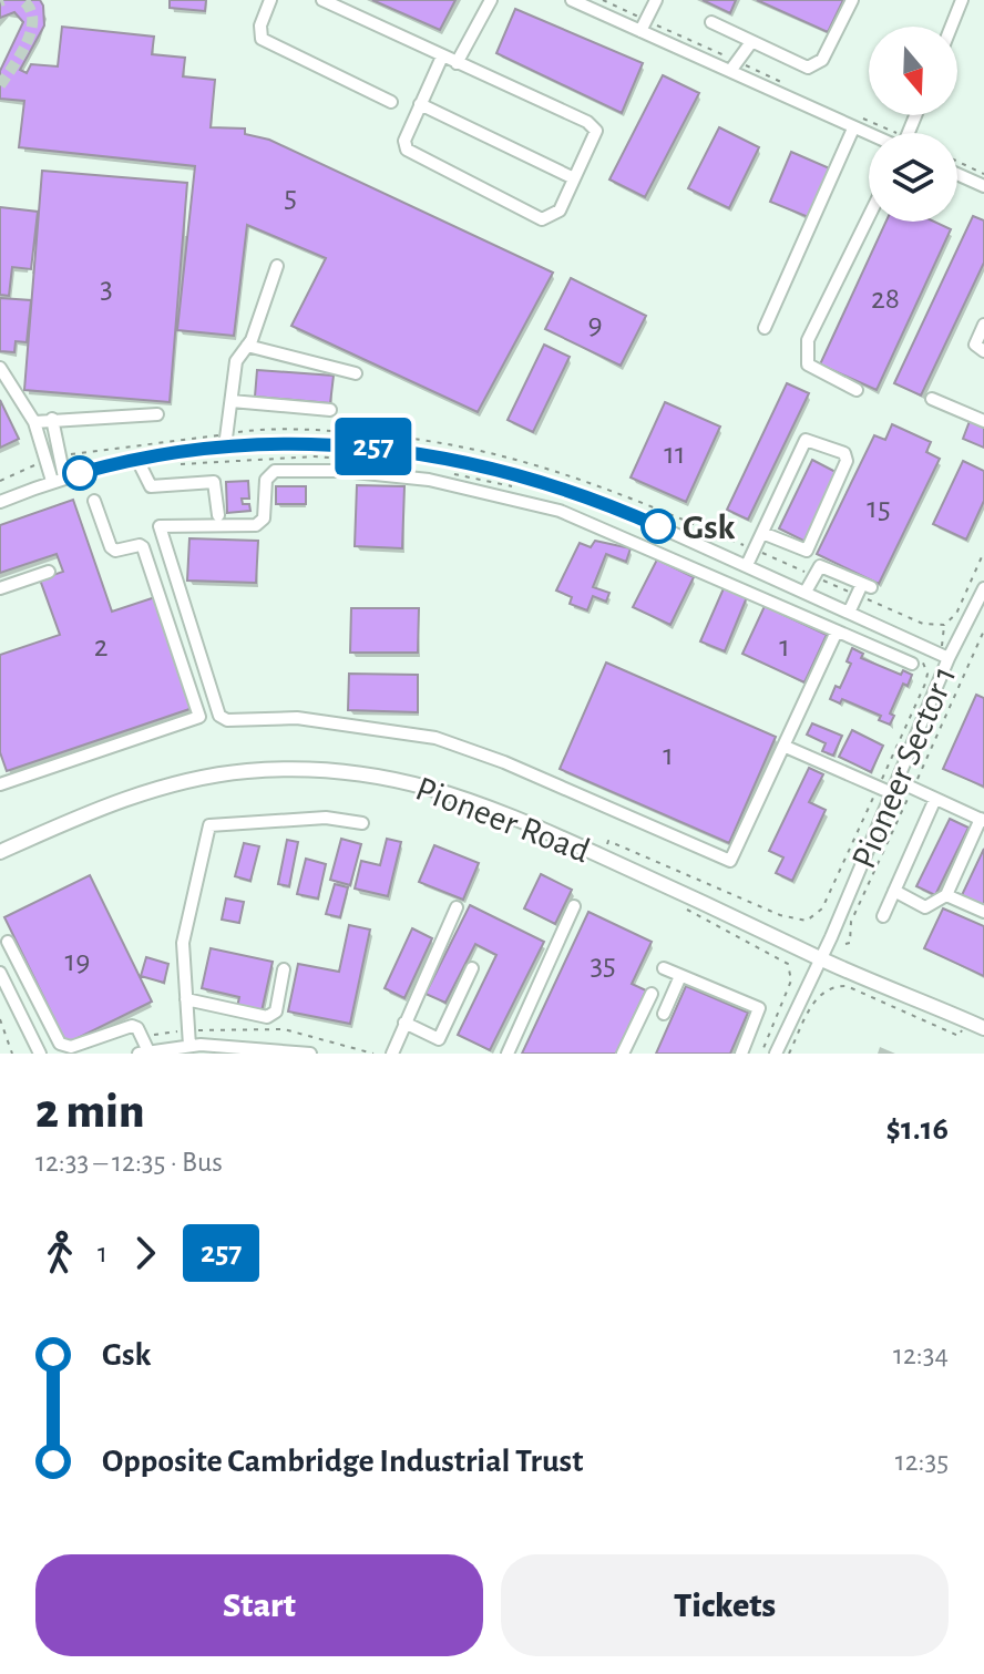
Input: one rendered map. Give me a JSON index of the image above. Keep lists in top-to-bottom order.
{
  "streets": {
    "main road": ["Pioneer Road"],
    "street": ["Pioneer Sector 1"]
  },
  "crossings": [
    ["Pioneer Sector 1", "Pioneer Road"]
  ],
  "places": ["Gsk"],
  "lines": ["bus line 257"],
  "house_numbers": [
    "5",
    "3",
    "28",
    "9",
    "11",
    "15",
    "2",
    "1",
    "1",
    "19",
    "35"
  ],
  "north": "bottom",
  "page": {
    "on_map": "257",
    "heading": ["2 min", "12:33 – 12:35 · Bus", "$1.16"],
    "legs": ["1", "257"],
    "list": [
      {
        "name": "Gsk",
        "value": "12:34"
      },
      {
        "name": "Opposite Cambridge Industrial Trust",
        "value": "12:35"
      }
    ],
    "buttons": ["Start", "Tickets"]
  }
}
